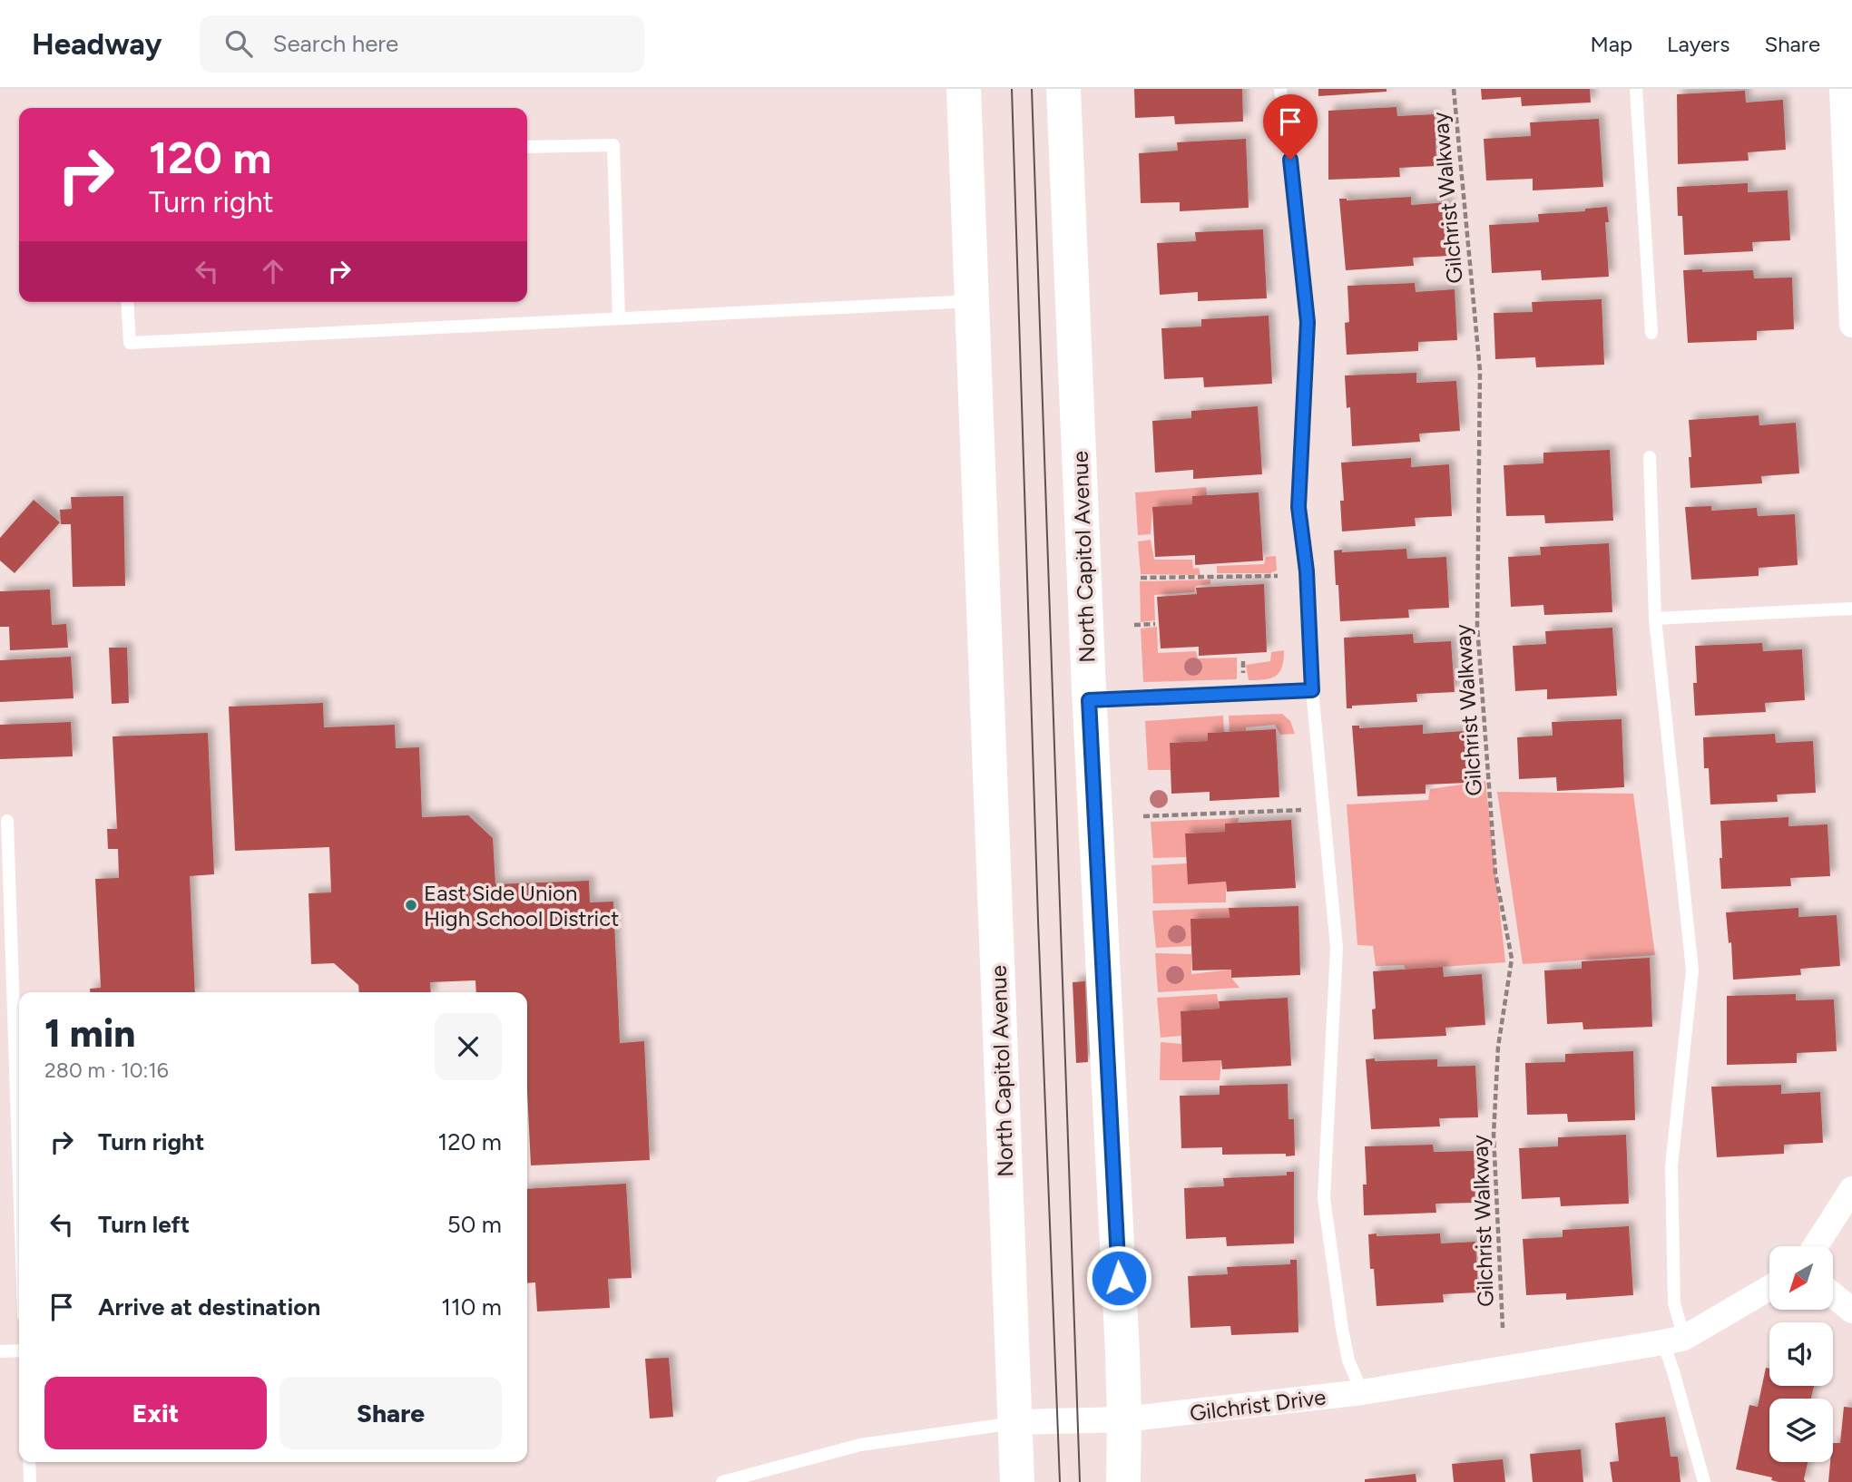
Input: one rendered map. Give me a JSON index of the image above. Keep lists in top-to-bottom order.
{
  "streets": {
    "main road": ["North Capitol Avenue"],
    "street": ["Gilchrist Drive"],
    "path": ["Gilchrist Walkway"]
  },
  "crossings": [
    ["North Capitol Avenue", "Gilchrist Drive"]
  ],
  "places": ["East Side Union High School District"],
  "north": "bottom left",
  "page": {
    "header": "Headway",
    "search": "Search here",
    "nav": ["Map", "Layers", "Share"],
    "turn": ["120 m", "Turn right"],
    "heading": ["1 min", "280 m · 10:16"],
    "list": [
      {
        "name": "Turn right",
        "value": "120 m"
      },
      {
        "name": "Turn left",
        "value": "50 m"
      },
      {
        "name": "Arrive at destination",
        "value": "110 m"
      }
    ],
    "buttons": ["Exit", "Share"]
  }
}
